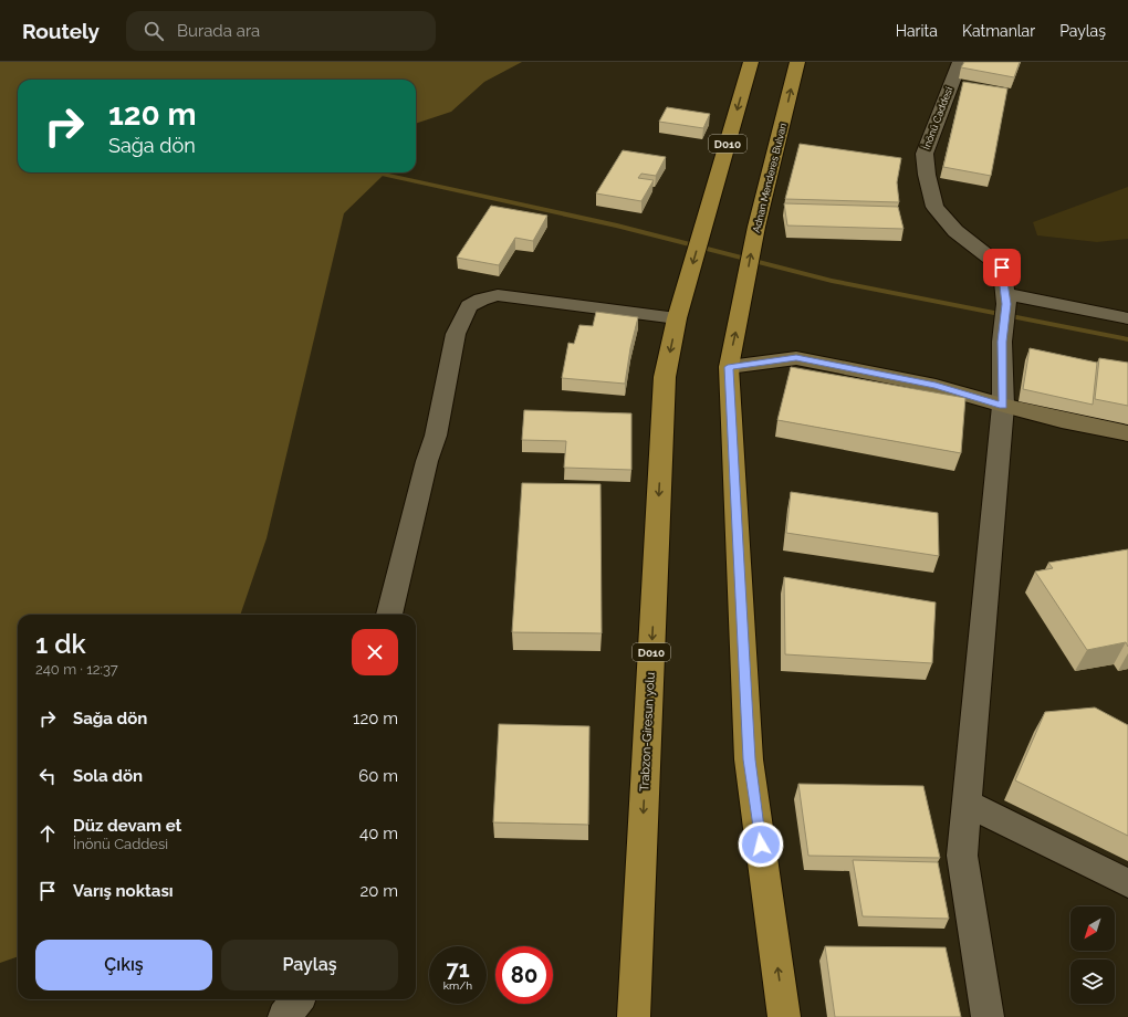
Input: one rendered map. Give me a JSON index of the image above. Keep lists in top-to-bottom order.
{
  "streets": {
    "highway": ["D010", "Adnan Menderes Bulvarı", "Trabzon-Giresun yolu"],
    "street": ["İnönü Caddesi"]
  },
  "one_way": ["Adnan Menderes Bulvarı"],
  "north": "bottom left",
  "page": {
    "header": "Routely",
    "search": "Burada ara",
    "nav": ["Harita", "Katmanlar", "Paylaş"],
    "turn": ["120 m", "Sağa dön"],
    "heading": ["1 dk", "240 m · 12:37"],
    "list": [
      {
        "name": "Sağa dön",
        "value": "120 m"
      },
      {
        "name": "Sola dön",
        "value": "60 m"
      },
      {
        "name": "Düz devam et",
        "note": "İnönü Caddesi",
        "value": "40 m"
      },
      {
        "name": "Varış noktası",
        "value": "20 m"
      }
    ],
    "buttons": ["Çıkış", "Paylaş"],
    "speed": "71 km/h",
    "limit": "80"
  }
}
